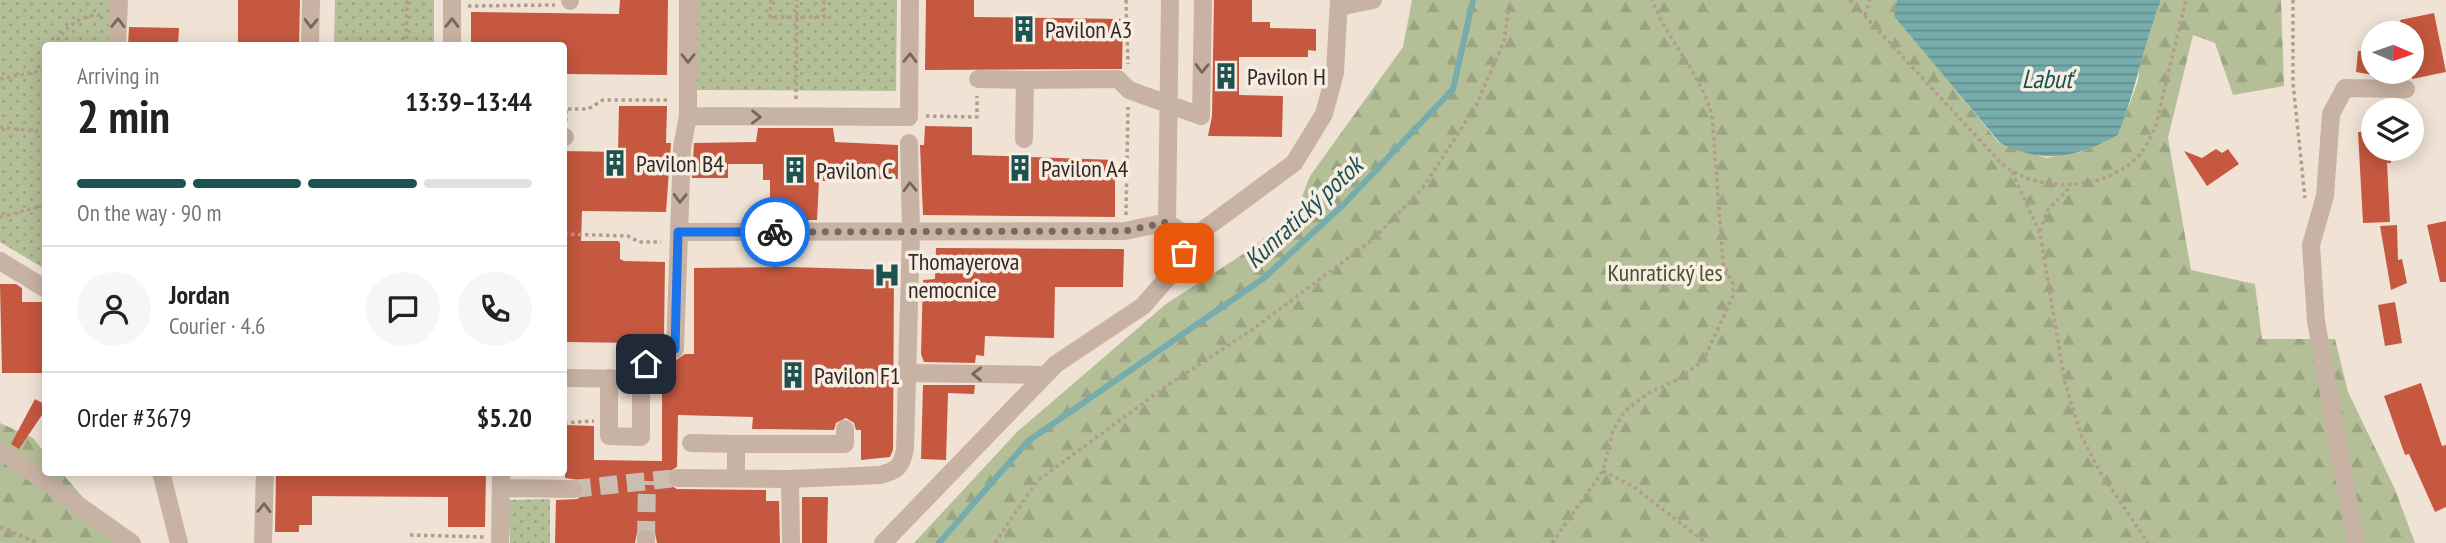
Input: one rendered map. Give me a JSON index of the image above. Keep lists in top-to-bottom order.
{
  "water": ["Labuť", "Kunratický potok"],
  "parks": ["Kunratický les"],
  "places": {
    "building": [
      "Pavilon A3",
      "Pavilon H",
      "Pavilon B4",
      "Pavilon A4",
      "Pavilon C",
      "Pavilon F1"
    ],
    "hospital": ["Thomayerova nemocnice"]
  },
  "north": "right",
  "page": {
    "heading": ["2 min", "Arriving in", "13:39–13:44"],
    "panel": [
      "Jordan",
      "Courier · 4.6",
      "Order #3679",
      "$5.20"
    ],
    "bar": "On the way · 90 m"
  }
}
